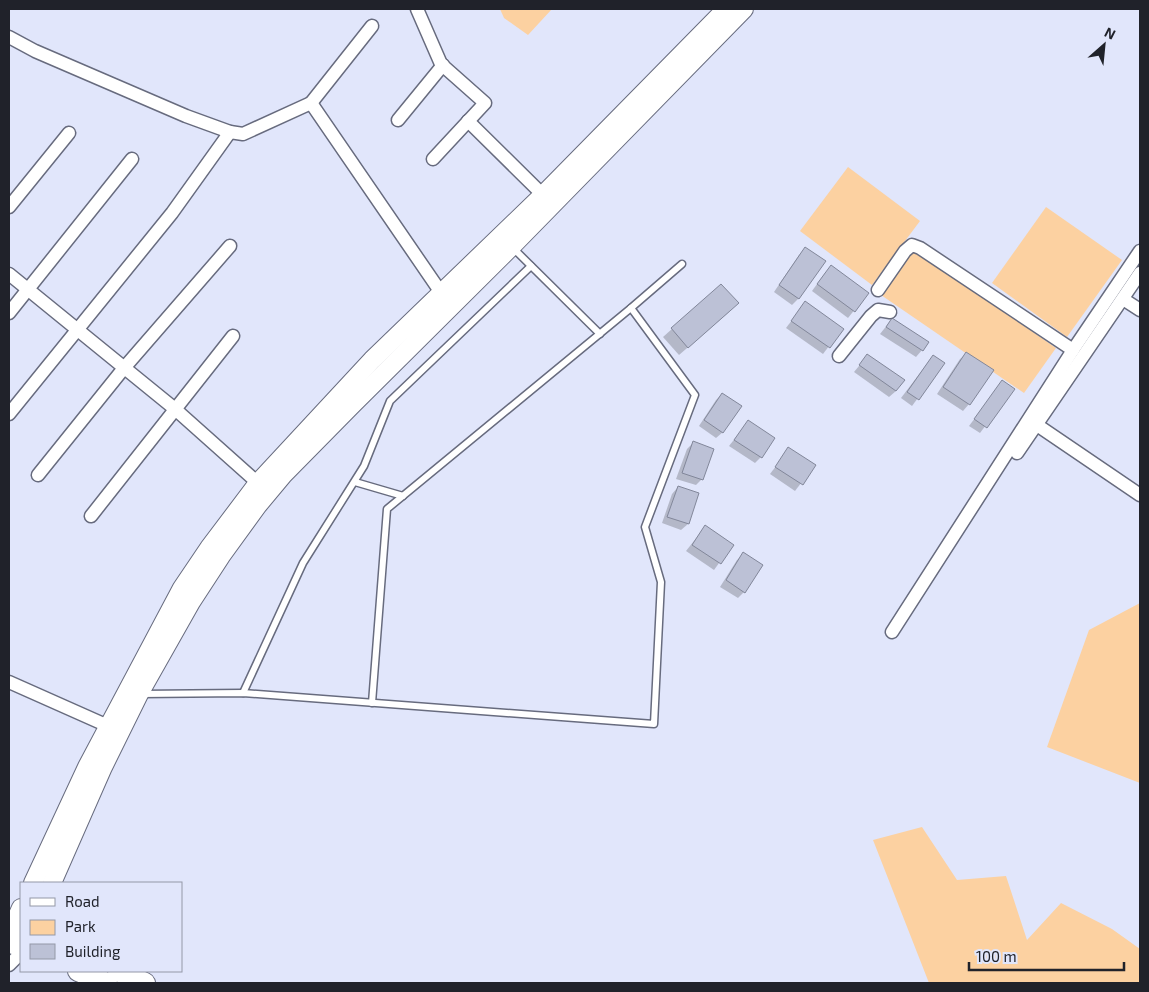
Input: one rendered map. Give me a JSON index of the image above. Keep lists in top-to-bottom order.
{
  "legend": ["Road", "Park", "Building"],
  "scale_bar": "100 m",
  "north": "top right"
}
